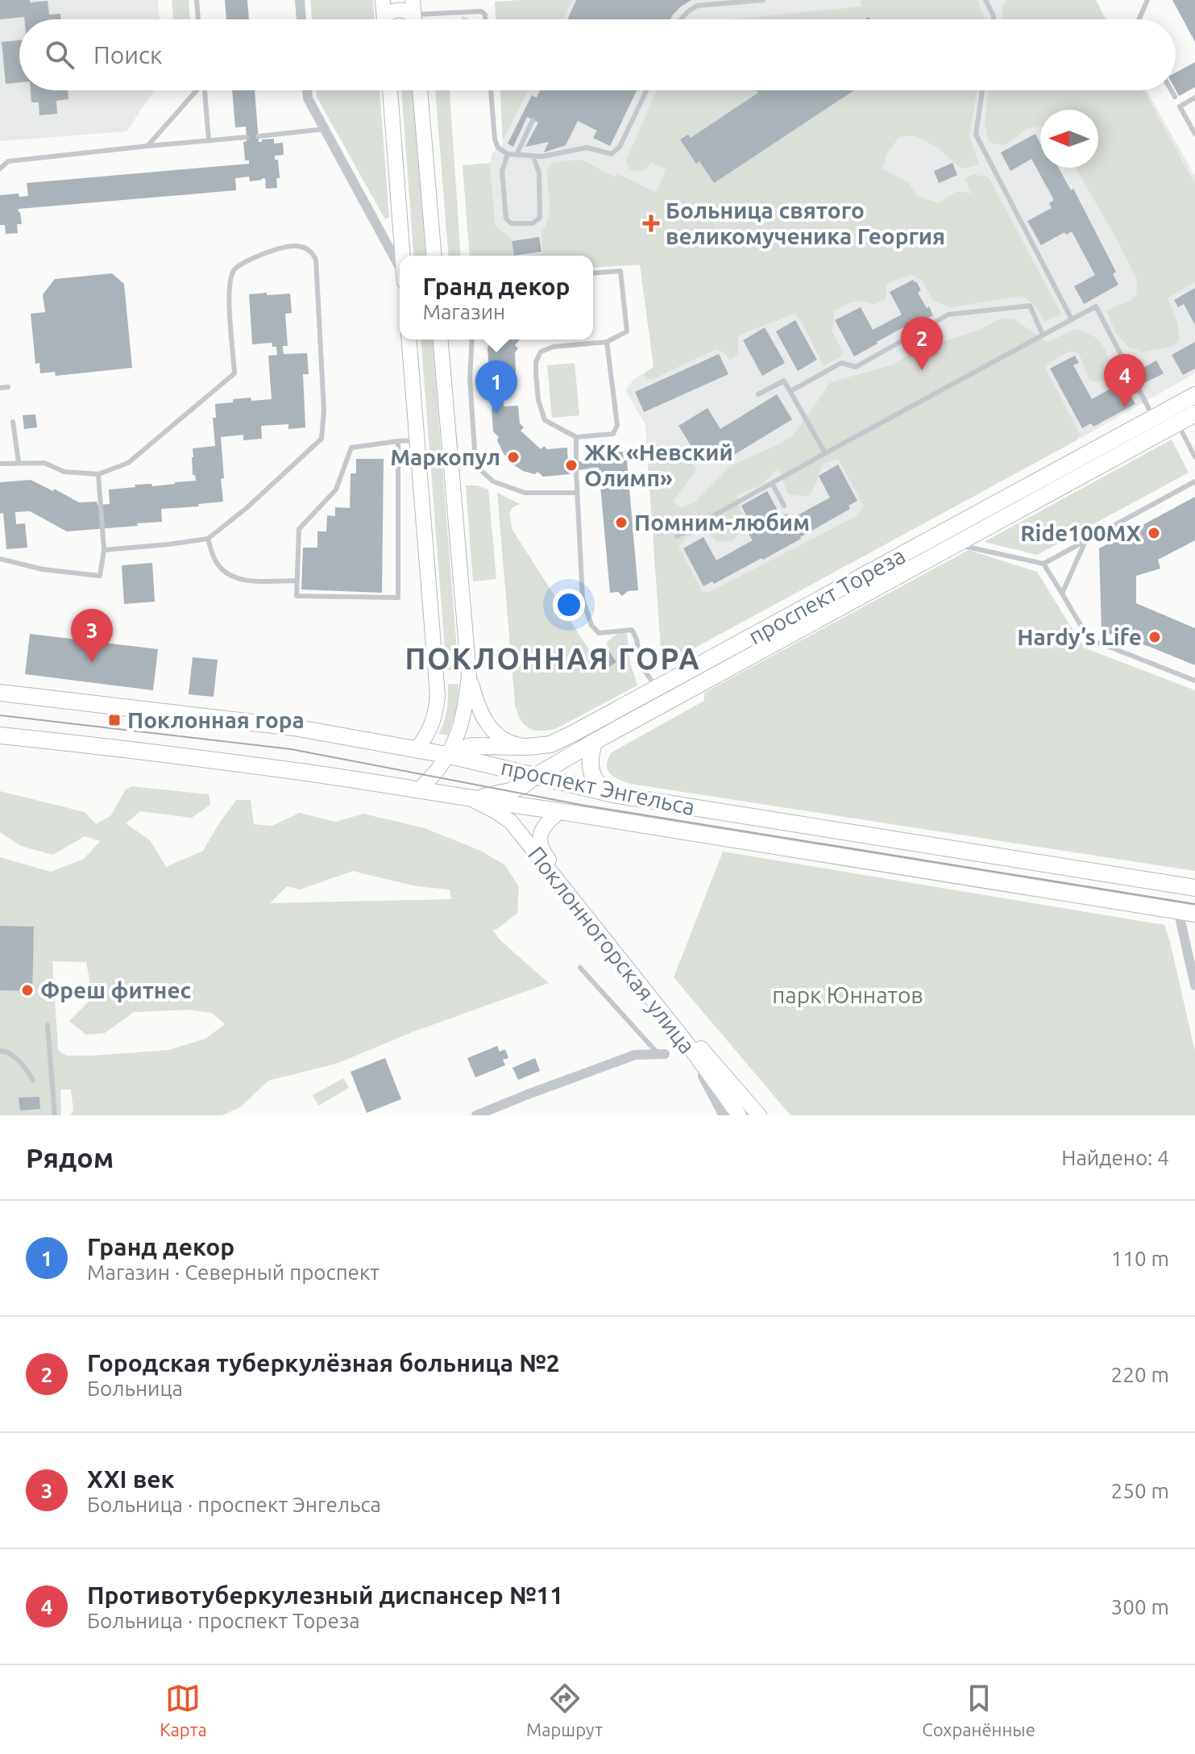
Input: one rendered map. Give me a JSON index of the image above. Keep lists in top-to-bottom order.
{
  "streets": {
    "main road": ["проспект Тореза", "проспект Энгельса", "Поклонногорская улица"]
  },
  "crossings": [
    ["проспект Тореза", "проспект Энгельса"],
    ["проспект Тореза", "Поклонногорская улица"],
    ["проспект Энгельса", "Поклонногорская улица"]
  ],
  "districts": ["ПОКЛОННАЯ ГОРА"],
  "parks": ["парк Юннатов"],
  "places": {
    "health": ["Больница святого великомученика Георгия"],
    "other": [
      "Маркопул",
      "ЖК «Невский Олимп»",
      "Помним-любим",
      "Ride100MX",
      "Hardy’s Life",
      "Фреш фитнес"
    ],
    "transit": ["Поклонная гора"]
  },
  "north": "left",
  "page": {
    "search": "Поиск",
    "popup": ["Гранд декор", "Магазин"],
    "pins": [
      "2",
      "4",
      "1",
      "3"
    ],
    "heading": ["Рядом", "Найдено: 4"],
    "list": [
      {
        "mark": "1",
        "name": "Гранд декор",
        "note": "Магазин · Северный проспект",
        "value": "110 m"
      },
      {
        "mark": "2",
        "name": "Городская туберкулёзная больница №2",
        "note": "Больница",
        "value": "220 m"
      },
      {
        "mark": "3",
        "name": "XXI век",
        "note": "Больница · проспект Энгельса",
        "value": "250 m"
      },
      {
        "mark": "4",
        "name": "Противотуберкулезный диспансер №11",
        "note": "Больница · проспект Тореза",
        "value": "300 m"
      }
    ],
    "nav": ["Карта", "Маршрут", "Сохранённые"]
  }
}
